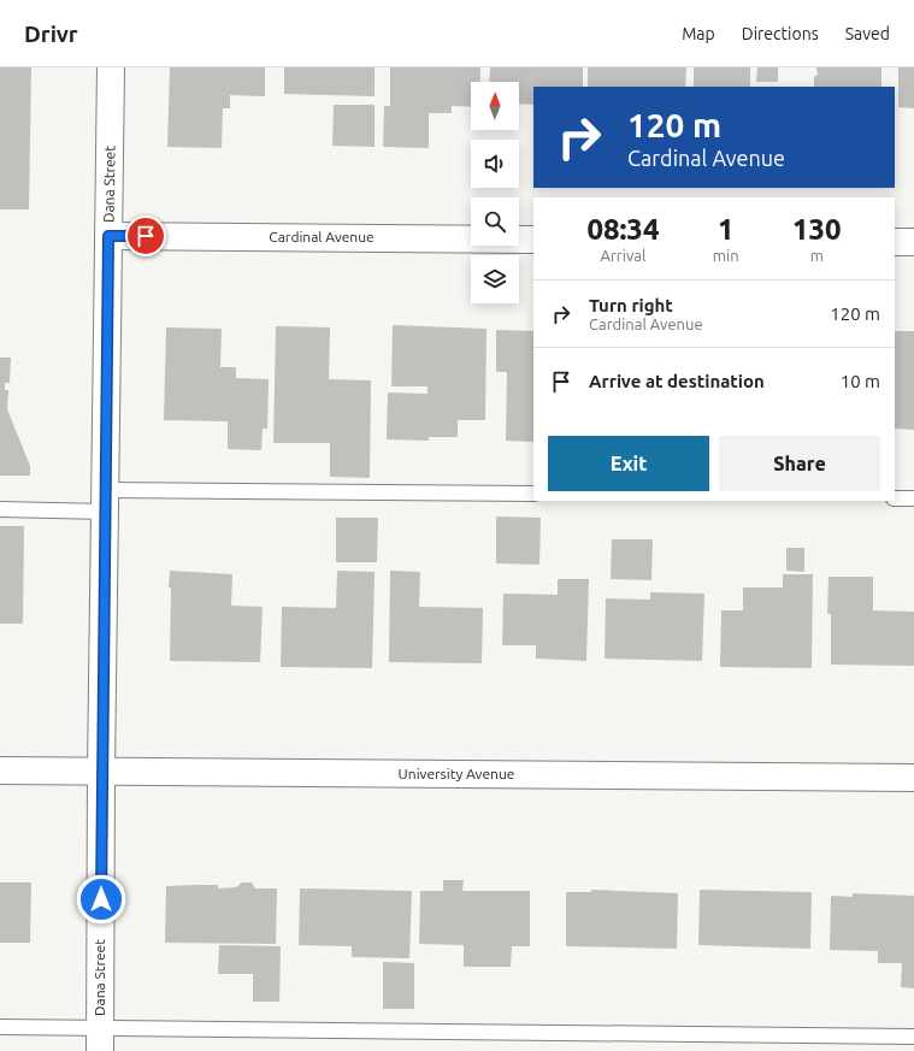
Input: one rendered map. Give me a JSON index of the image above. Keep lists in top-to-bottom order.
{
  "streets": {
    "street": ["Dana Street", "Cardinal Avenue", "University Avenue"]
  },
  "crossings": [
    ["Dana Street", "Cardinal Avenue"],
    ["Dana Street", "University Avenue"]
  ],
  "north": "top",
  "page": {
    "header": "Drivr",
    "nav": ["Map", "Directions", "Saved"],
    "turn": ["120 m", "Cardinal Avenue"],
    "eta": [
      "08:34",
      "Arrival",
      "1",
      "min",
      "130",
      "m"
    ],
    "list": [
      {
        "name": "Turn right",
        "note": "Cardinal Avenue",
        "value": "120 m"
      },
      {
        "name": "Arrive at destination",
        "value": "10 m"
      }
    ],
    "buttons": ["Exit", "Share"]
  }
}
